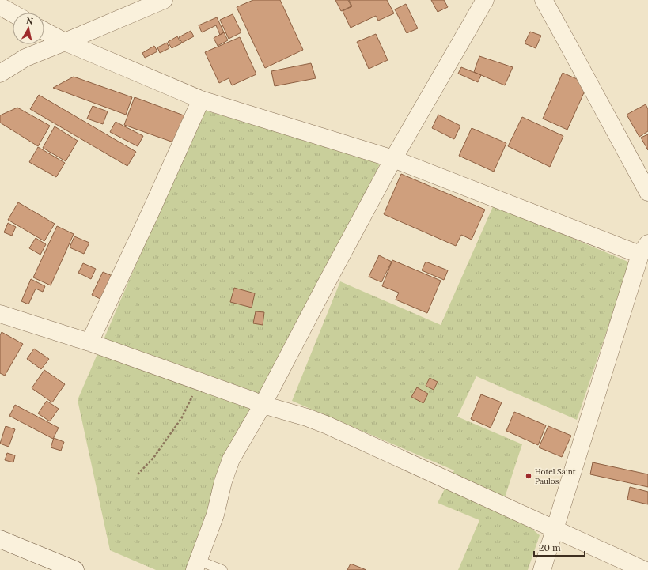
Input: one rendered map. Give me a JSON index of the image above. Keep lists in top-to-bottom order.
{
  "places": ["Hotel Saint Paulos"],
  "scale_bar": "20 m",
  "north": "top"
}
